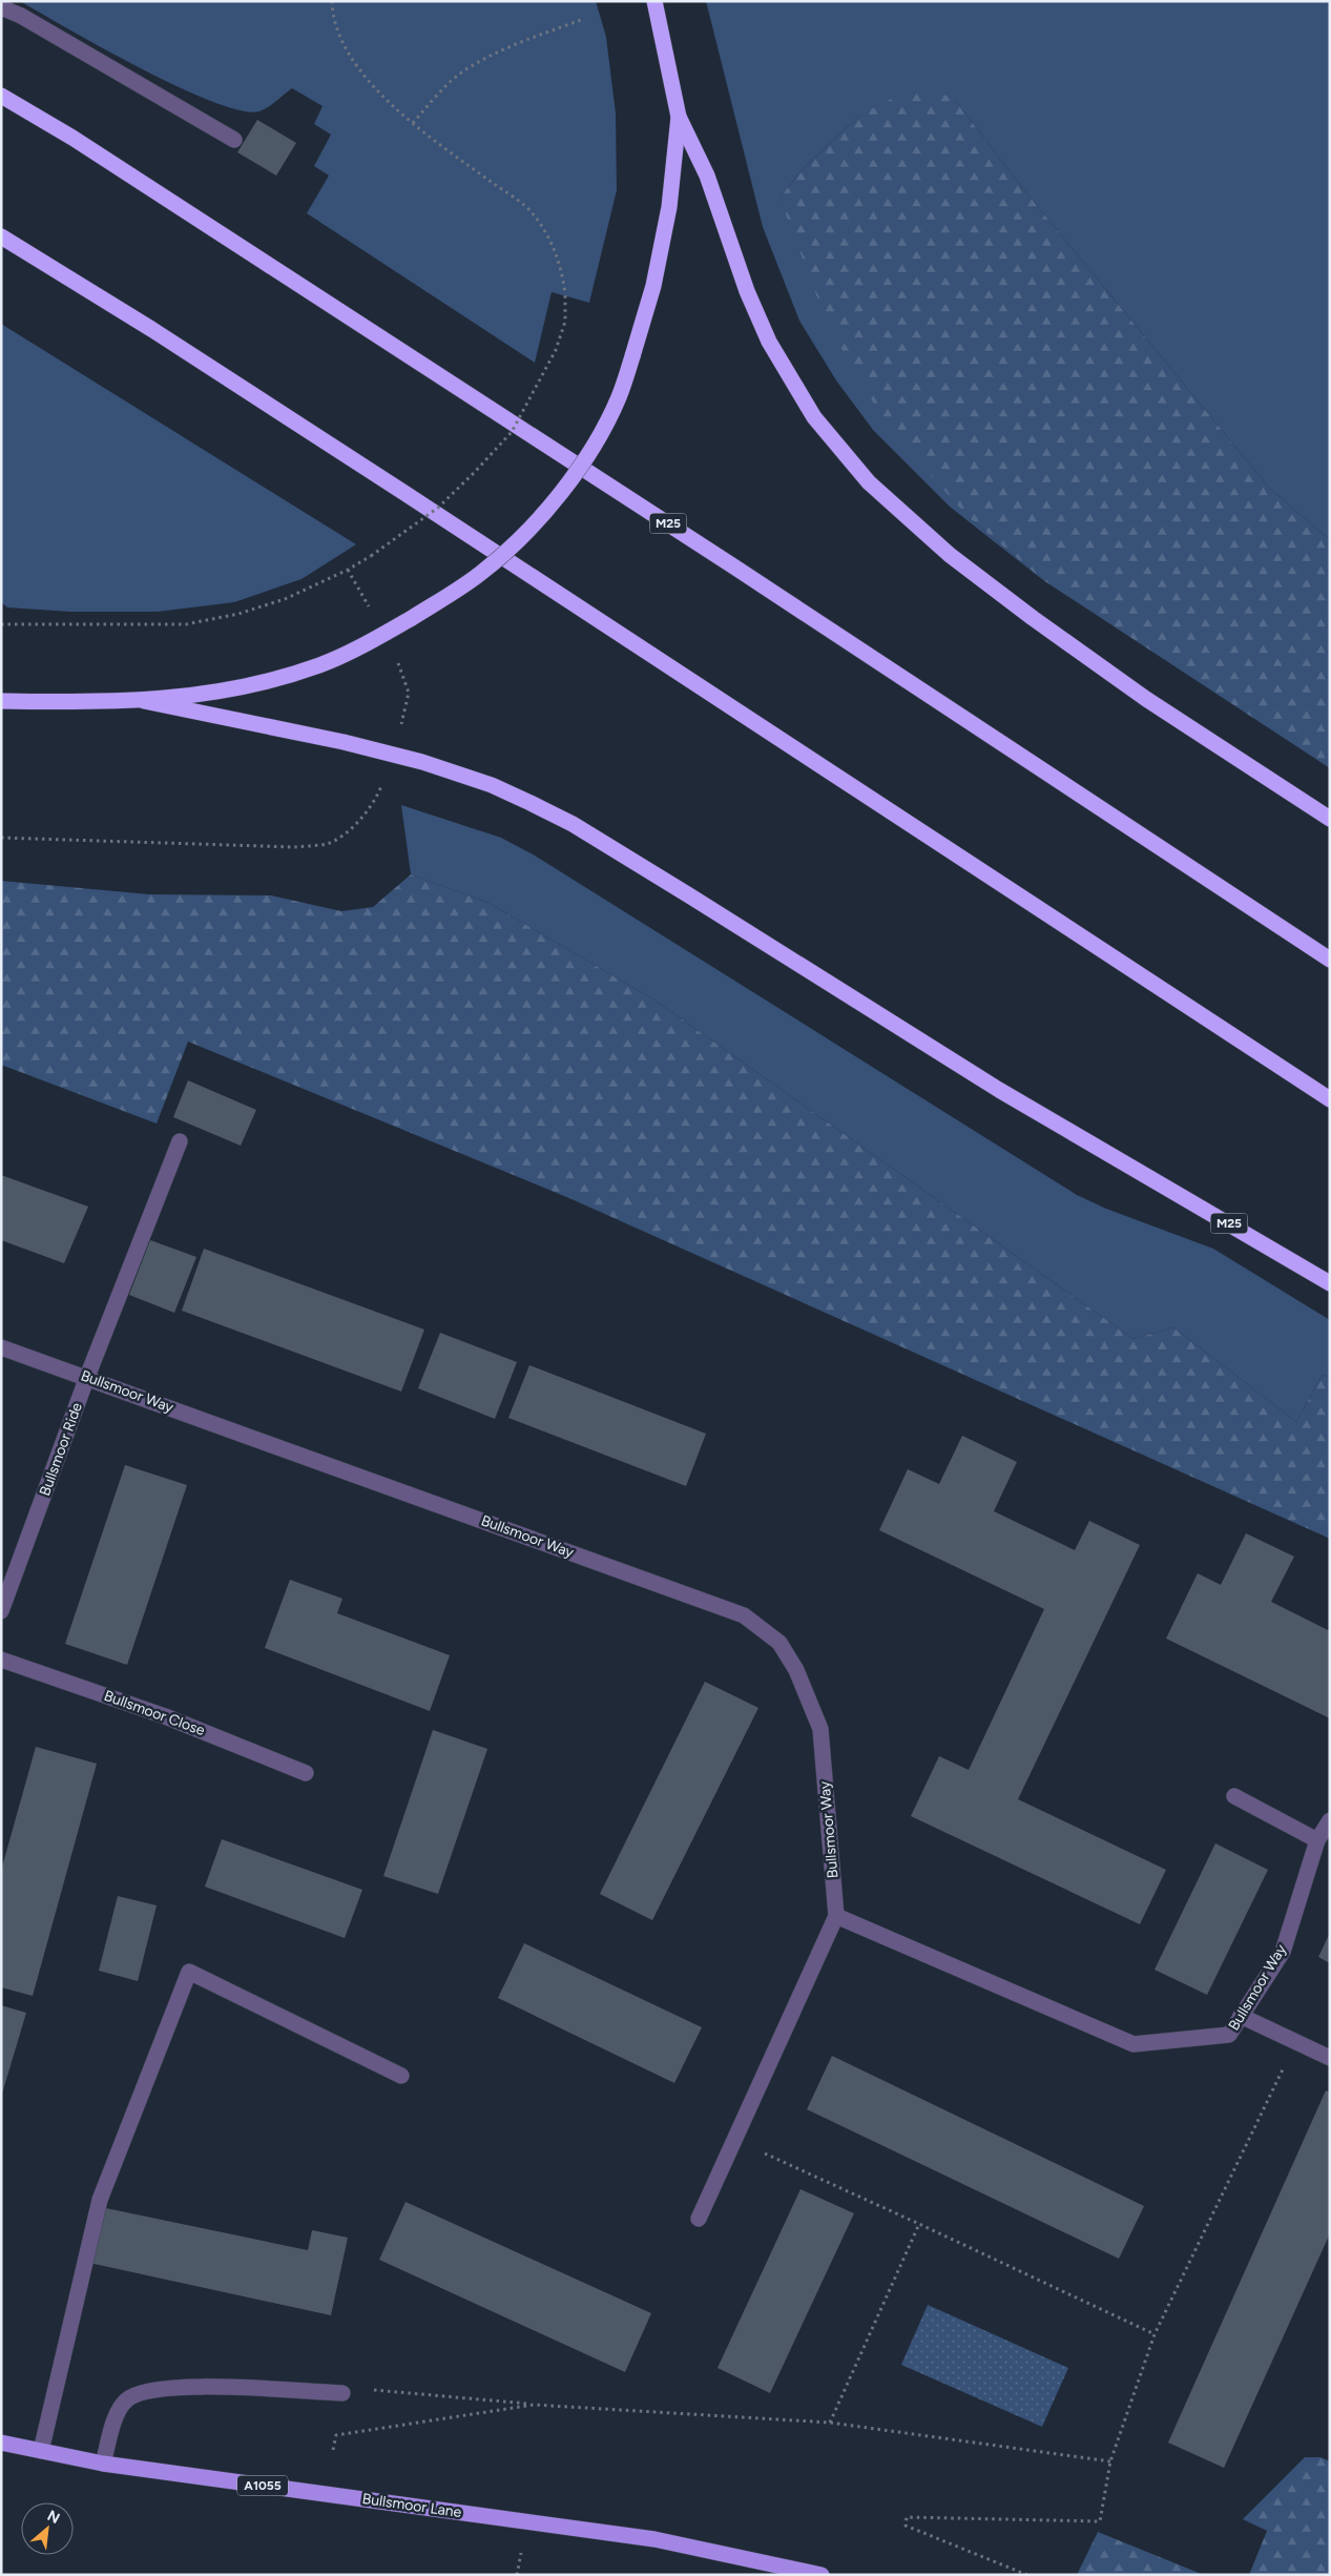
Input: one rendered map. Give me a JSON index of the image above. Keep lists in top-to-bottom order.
{
  "streets": {
    "highway": ["M25"],
    "main road": ["A1055", "Bullsmoor Lane"],
    "street": ["Bullsmoor Way", "Bullsmoor Ride", "Bullsmoor Close"]
  },
  "crossings": [
    ["Bullsmoor Way", "Bullsmoor Ride"]
  ],
  "north": "top right"
}
